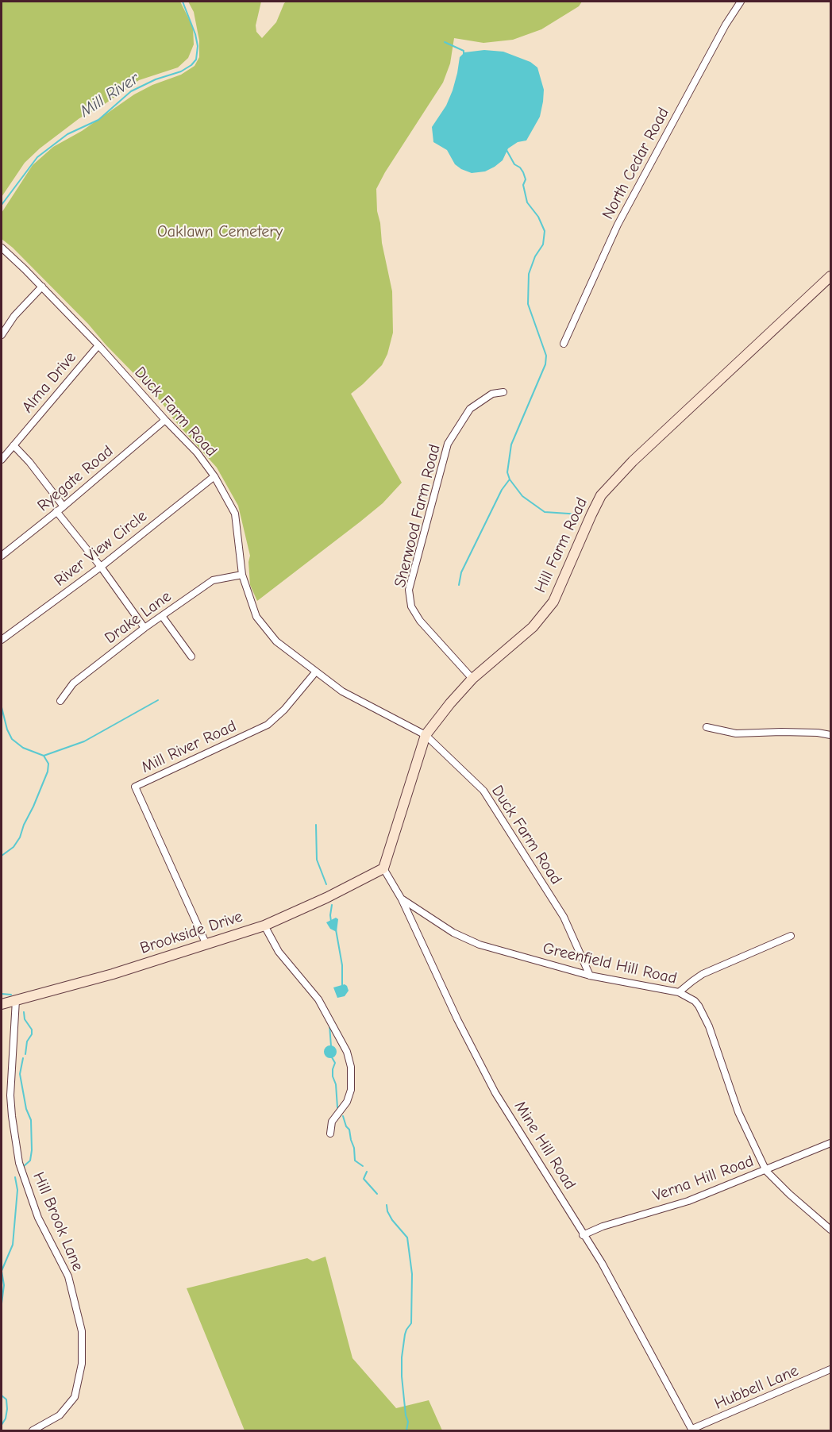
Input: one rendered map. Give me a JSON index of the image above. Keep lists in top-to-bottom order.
{
  "streets": {
    "main road": ["Hill Farm Road", "Brookside Drive"],
    "street": [
      "North Cedar Road",
      "Alma Drive",
      "Duck Farm Road",
      "Ryegate Road",
      "Sherwood Farm Road",
      "River View Circle",
      "Drake Lane",
      "Mill River Road",
      "Greenfield Hill Road",
      "Mine Hill Road",
      "Verna Hill Road",
      "Hill Brook Lane",
      "Hubbell Lane"
    ]
  },
  "crossings": [
    ["Alma Drive", "Duck Farm Road"],
    ["Duck Farm Road", "Ryegate Road"],
    ["Duck Farm Road", "Hill Farm Road"],
    ["Duck Farm Road", "River View Circle"],
    ["Duck Farm Road", "Drake Lane"],
    ["Duck Farm Road", "Mill River Road"],
    ["Duck Farm Road", "Greenfield Hill Road"],
    ["Sherwood Farm Road", "Hill Farm Road"],
    ["Hill Farm Road", "Brookside Drive"],
    ["Hill Farm Road", "Mine Hill Road"],
    ["Mill River Road", "Brookside Drive"],
    ["Brookside Drive", "Mine Hill Road"],
    ["Brookside Drive", "Hill Brook Lane"],
    ["Greenfield Hill Road", "Mine Hill Road"],
    ["Greenfield Hill Road", "Verna Hill Road"],
    ["Mine Hill Road", "Verna Hill Road"],
    ["Mine Hill Road", "Hubbell Lane"]
  ],
  "water": ["Mill River"],
  "parks": ["Oaklawn Cemetery"]
}
